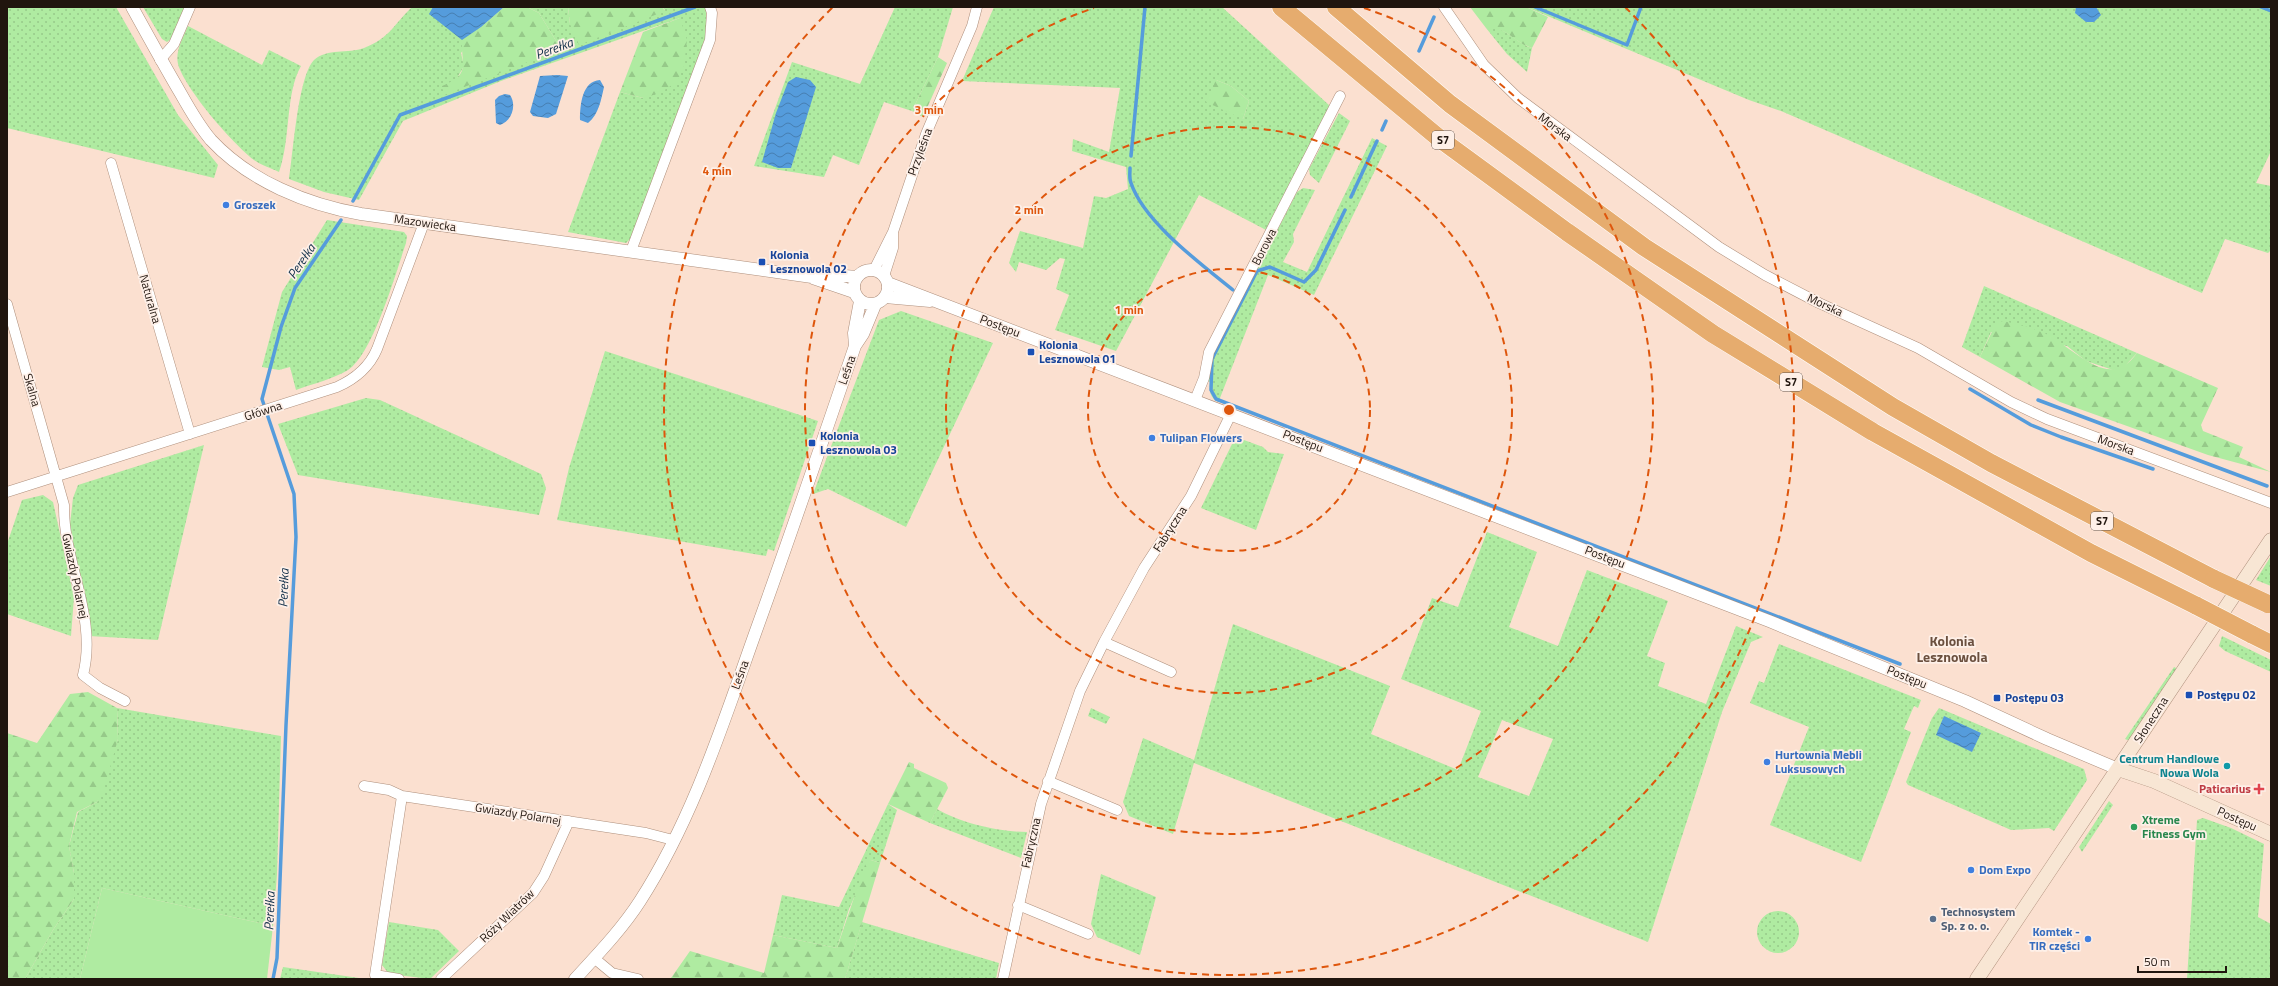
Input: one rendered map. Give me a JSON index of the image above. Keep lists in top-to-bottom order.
{
  "streets": {
    "highway": ["S7"],
    "main road": ["Postępu", "Słoneczna"],
    "street": [
      "Morska",
      "Przyleśna",
      "Mazowiecka",
      "Borowa",
      "Naturalna",
      "Leśna",
      "Skalna",
      "Główna",
      "Fabryczna",
      "Gwiazdy Polarnej",
      "Róży Wiatrów"
    ]
  },
  "crossings": [
    ["Przyleśna", "Mazowiecka"],
    ["Przyleśna", "Postępu"],
    ["Przyleśna", "Leśna"],
    ["Mazowiecka", "Postępu"],
    ["Mazowiecka", "Leśna"],
    ["Mazowiecka", "Główna"],
    ["Borowa", "Postępu"],
    ["Naturalna", "Główna"],
    ["Postępu", "Leśna"],
    ["Postępu", "Fabryczna"],
    ["Postępu", "Słoneczna"],
    ["Leśna", "Gwiazdy Polarnej"],
    ["Skalna", "Główna"],
    ["Skalna", "Gwiazdy Polarnej"],
    ["Główna", "Gwiazdy Polarnej"],
    ["Gwiazdy Polarnej", "Róży Wiatrów"]
  ],
  "districts": ["Kolonia Lesznowola"],
  "water": ["Perełka"],
  "places": {
    "other": [
      "Groszek",
      "Tulipan Flowers",
      "Hurtownia Mebli Luksusowych",
      "Centrum Handlowe Nowa Wola",
      "Xtreme Fitness Gym",
      "Dom Expo",
      "Technosystem Sp. z o. o.",
      "Komtek - TIR części"
    ],
    "transit": [
      "Kolonia Lesznowola 02",
      "Kolonia Lesznowola 01",
      "Kolonia Lesznowola 03",
      "Postępu 02",
      "Postępu 03"
    ],
    "health": ["Paticarius"]
  },
  "scale_bar": "50 m",
  "rings": [
    "3 min",
    "4 min",
    "2 min",
    "1 min"
  ]
}
